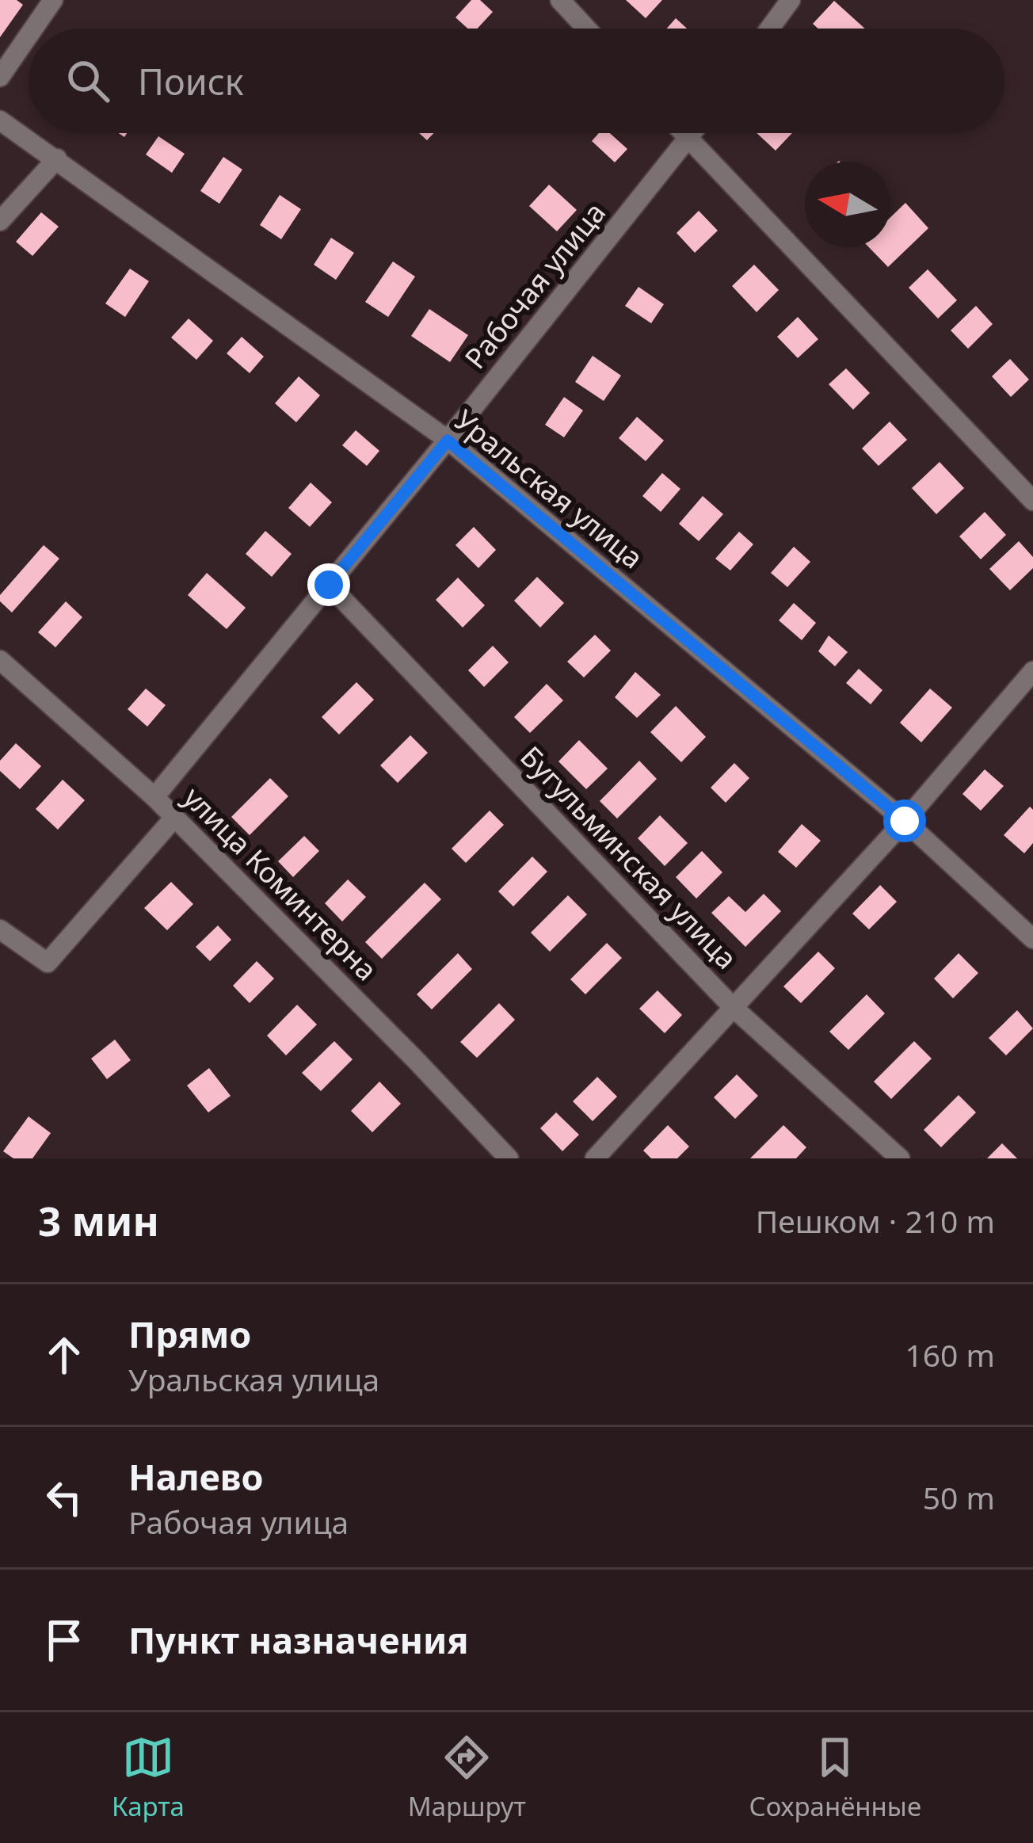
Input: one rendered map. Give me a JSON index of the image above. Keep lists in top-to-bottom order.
{
  "streets": {
    "street": [
      "Рабочая улица",
      "Уральская улица",
      "Бугульминская улица",
      "улица Коминтерна"
    ]
  },
  "crossings": [
    ["Рабочая улица", "Уральская улица"],
    ["Рабочая улица", "Бугульминская улица"],
    ["Рабочая улица", "улица Коминтерна"]
  ],
  "north": "left",
  "page": {
    "search": "Поиск",
    "heading": ["3 мин", "Пешком · 210 m"],
    "list": [
      ["Прямо", "Уральская улица", "160 m"],
      ["Налево", "Рабочая улица", "50 m"],
      "Пункт назначения"
    ],
    "nav": ["Карта", "Маршрут", "Сохранённые"]
  }
}
